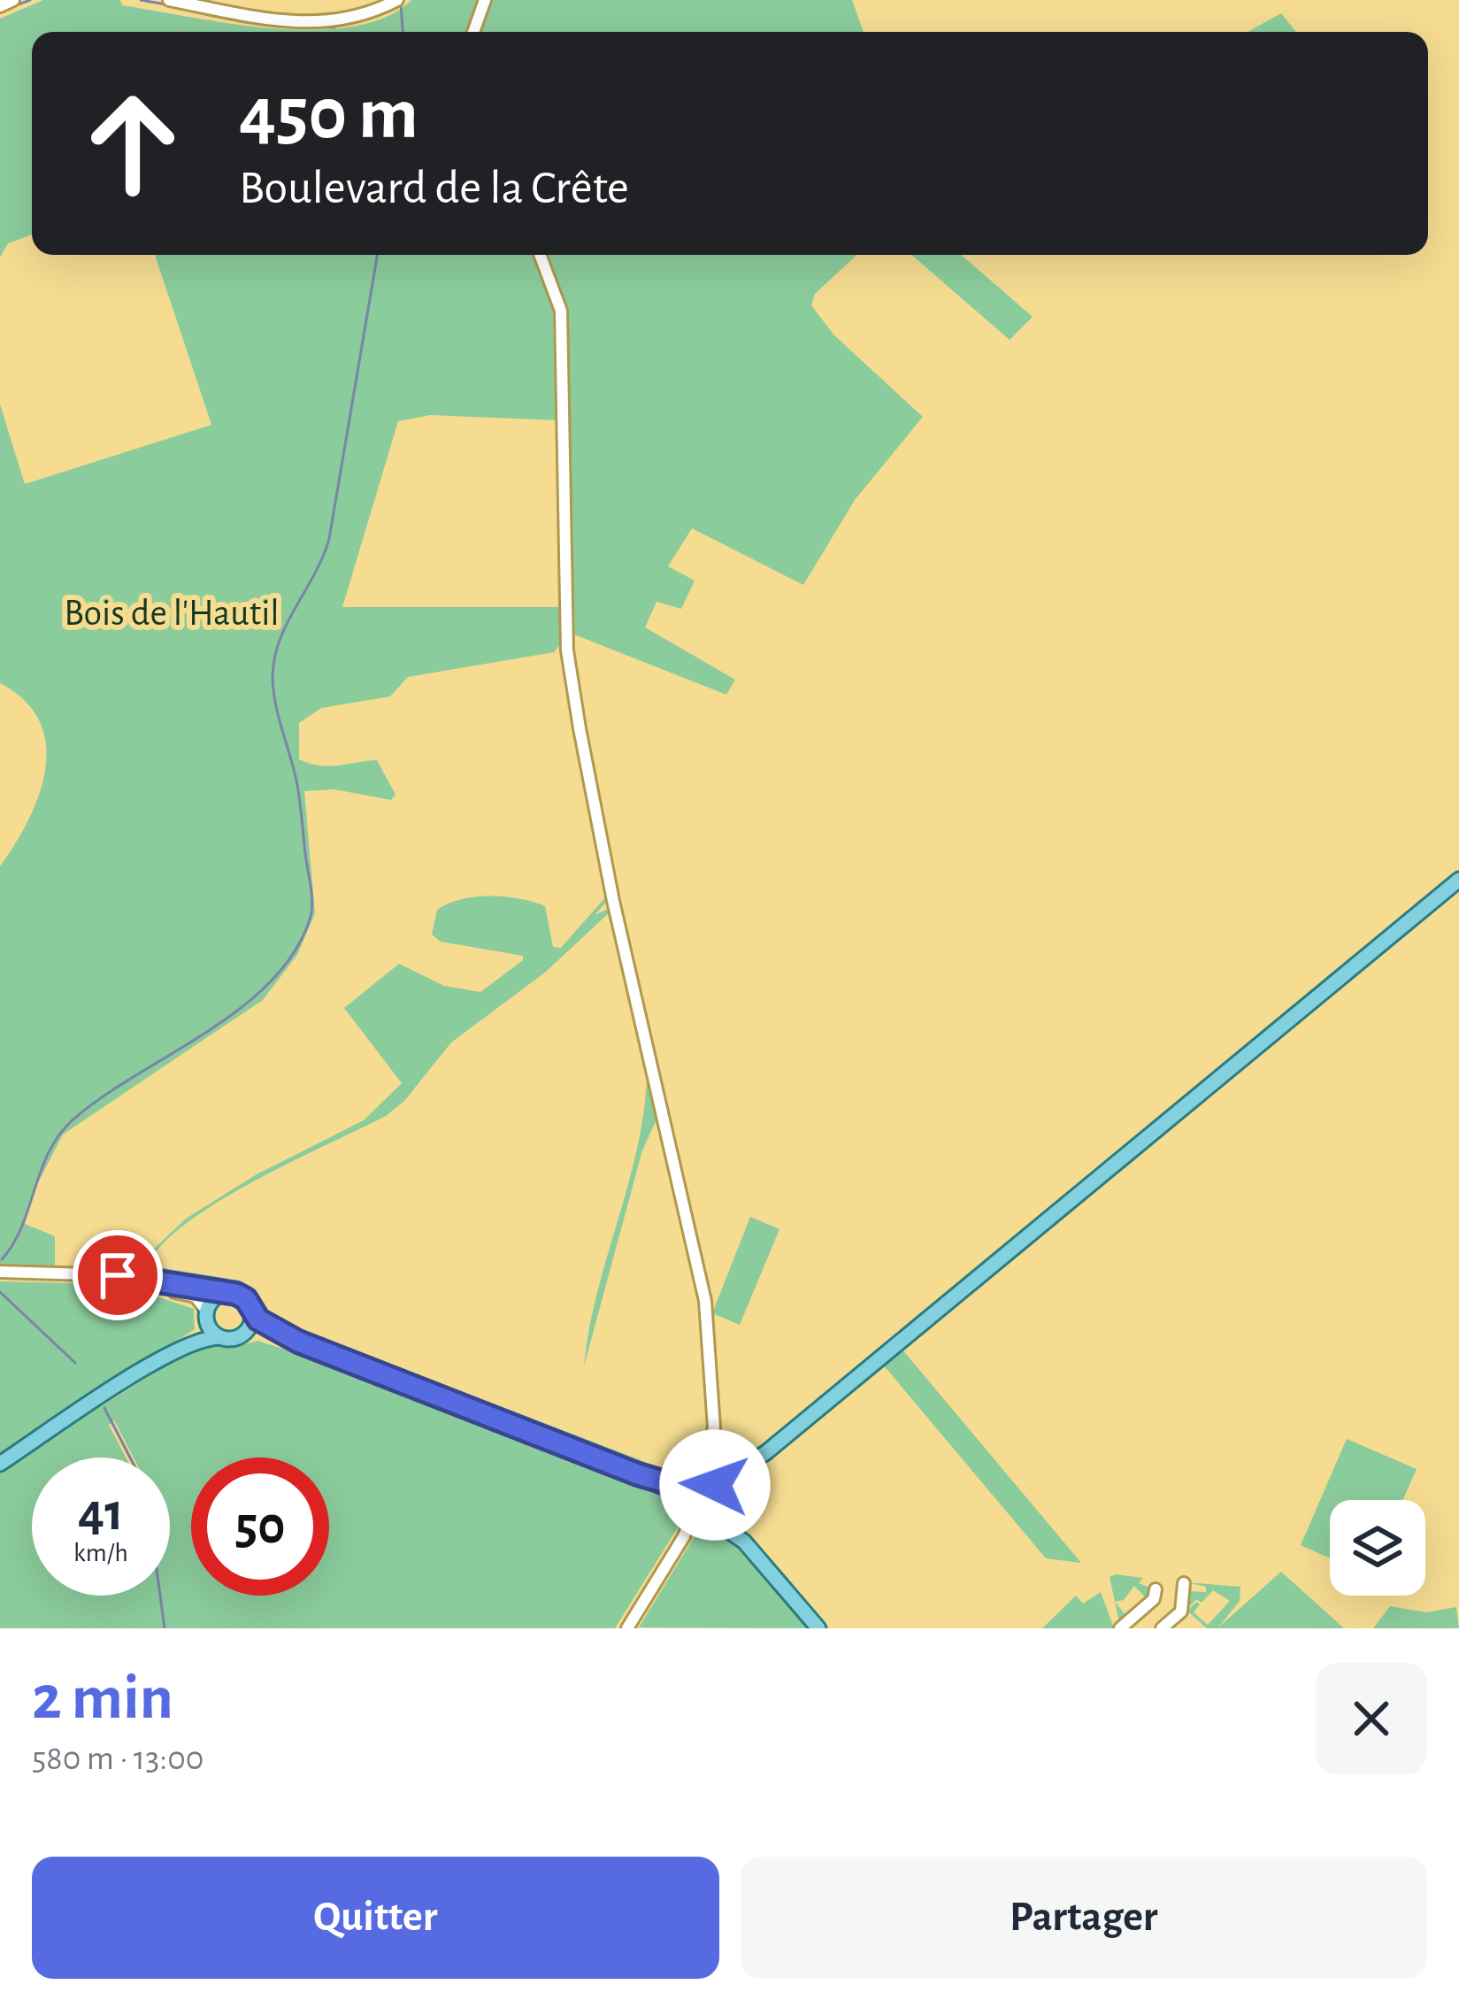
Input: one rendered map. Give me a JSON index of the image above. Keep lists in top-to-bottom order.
{
  "parks": ["Bois de l'Hautil"],
  "page": {
    "turn": ["450 m", "Boulevard de la Crête"],
    "speed": "41 km/h",
    "limit": "50",
    "heading": ["2 min", "580 m · 13:00"],
    "buttons": ["Quitter", "Partager"]
  }
}
